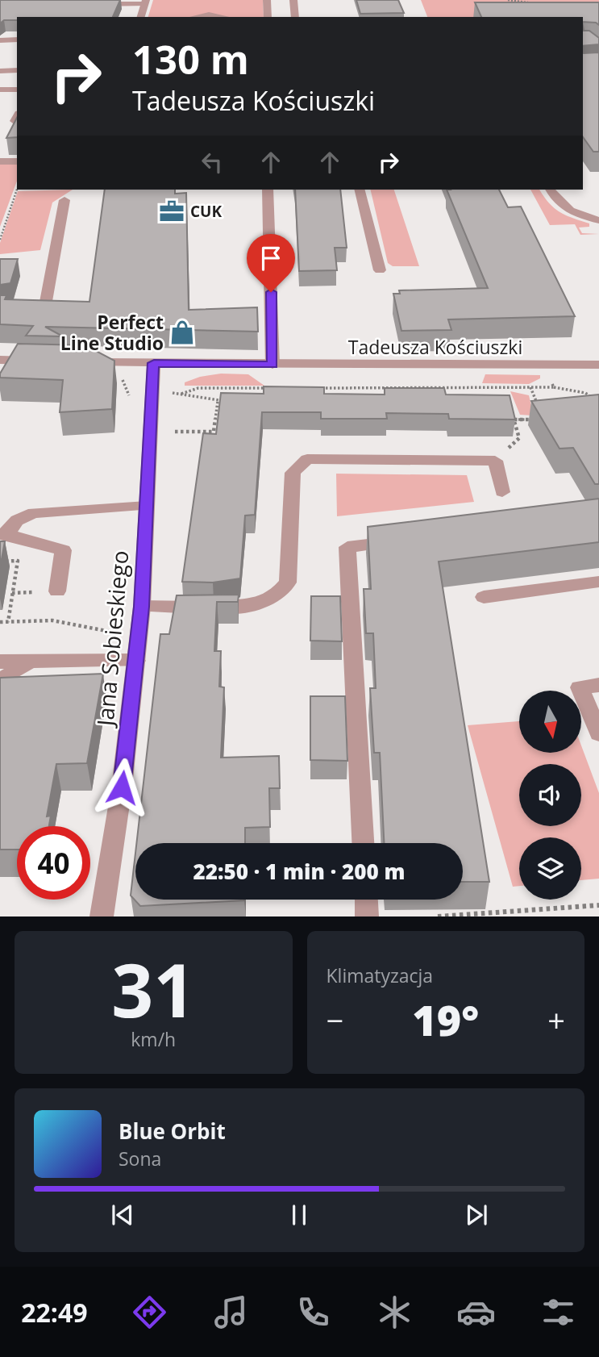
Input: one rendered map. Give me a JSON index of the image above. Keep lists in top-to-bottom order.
{
  "streets": {
    "street": ["Tadeusza Kościuszki", "Jana Sobieskiego"]
  },
  "crossings": [
    ["Tadeusza Kościuszki", "Jana Sobieskiego"]
  ],
  "places": {
    "office": ["CUK"],
    "shop": ["Perfect Line Studio"]
  },
  "north": "bottom",
  "page": {
    "turn": ["130 m", "Tadeusza Kościuszki"],
    "limit": "40",
    "trip": "22:50 · 1 min · 200 m",
    "tile": [
      ["31", "km/h"],
      "Klimatyzacja"
    ],
    "heat": ["−", "19°", "+"],
    "song": ["Blue Orbit", "Sona"],
    "tabs": "22:49"
  }
}
